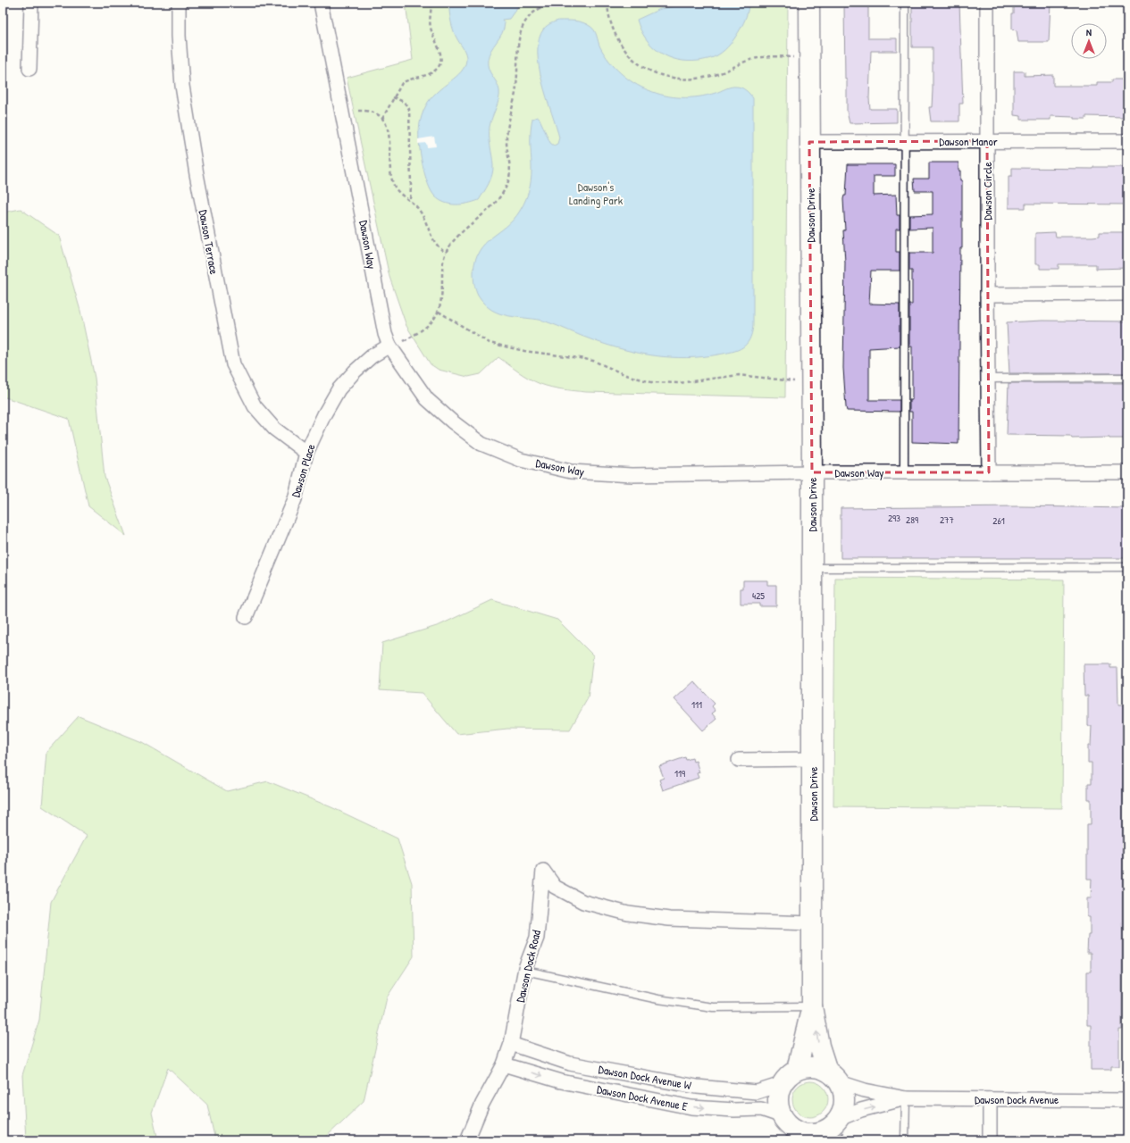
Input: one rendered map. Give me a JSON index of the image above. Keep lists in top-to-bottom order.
{
  "streets": {
    "street": [
      "Dawson Manor",
      "Dawson Circle",
      "Dawson Drive",
      "Dawson Terrace",
      "Dawson Way",
      "Dawson Place",
      "Dawson Dock Road",
      "Dawson Dock Avenue W",
      "Dawson Dock Avenue E",
      "Dawson Dock Avenue"
    ]
  },
  "crossings": [
    ["Dawson Manor", "Dawson Circle"],
    ["Dawson Manor", "Dawson Drive"],
    ["Dawson Circle", "Dawson Way"],
    ["Dawson Drive", "Dawson Way"],
    ["Dawson Drive", "Dawson Dock Road"],
    ["Dawson Drive", "Dawson Dock Avenue W"],
    ["Dawson Drive", "Dawson Dock Avenue E"],
    ["Dawson Drive", "Dawson Dock Avenue"],
    ["Dawson Terrace", "Dawson Place"],
    ["Dawson Way", "Dawson Place"],
    ["Dawson Dock Road", "Dawson Dock Avenue W"],
    ["Dawson Dock Road", "Dawson Dock Avenue E"],
    ["Dawson Dock Avenue W", "Dawson Dock Avenue E"],
    ["Dawson Dock Avenue W", "Dawson Dock Avenue"],
    ["Dawson Dock Avenue E", "Dawson Dock Avenue"]
  ],
  "one_way": ["Dawson Dock Avenue E"],
  "parks": ["Dawson's Landing Park"],
  "house_numbers": [
    "293",
    "289",
    "277",
    "261",
    "425",
    "111",
    "119"
  ],
  "north": "top"
}
